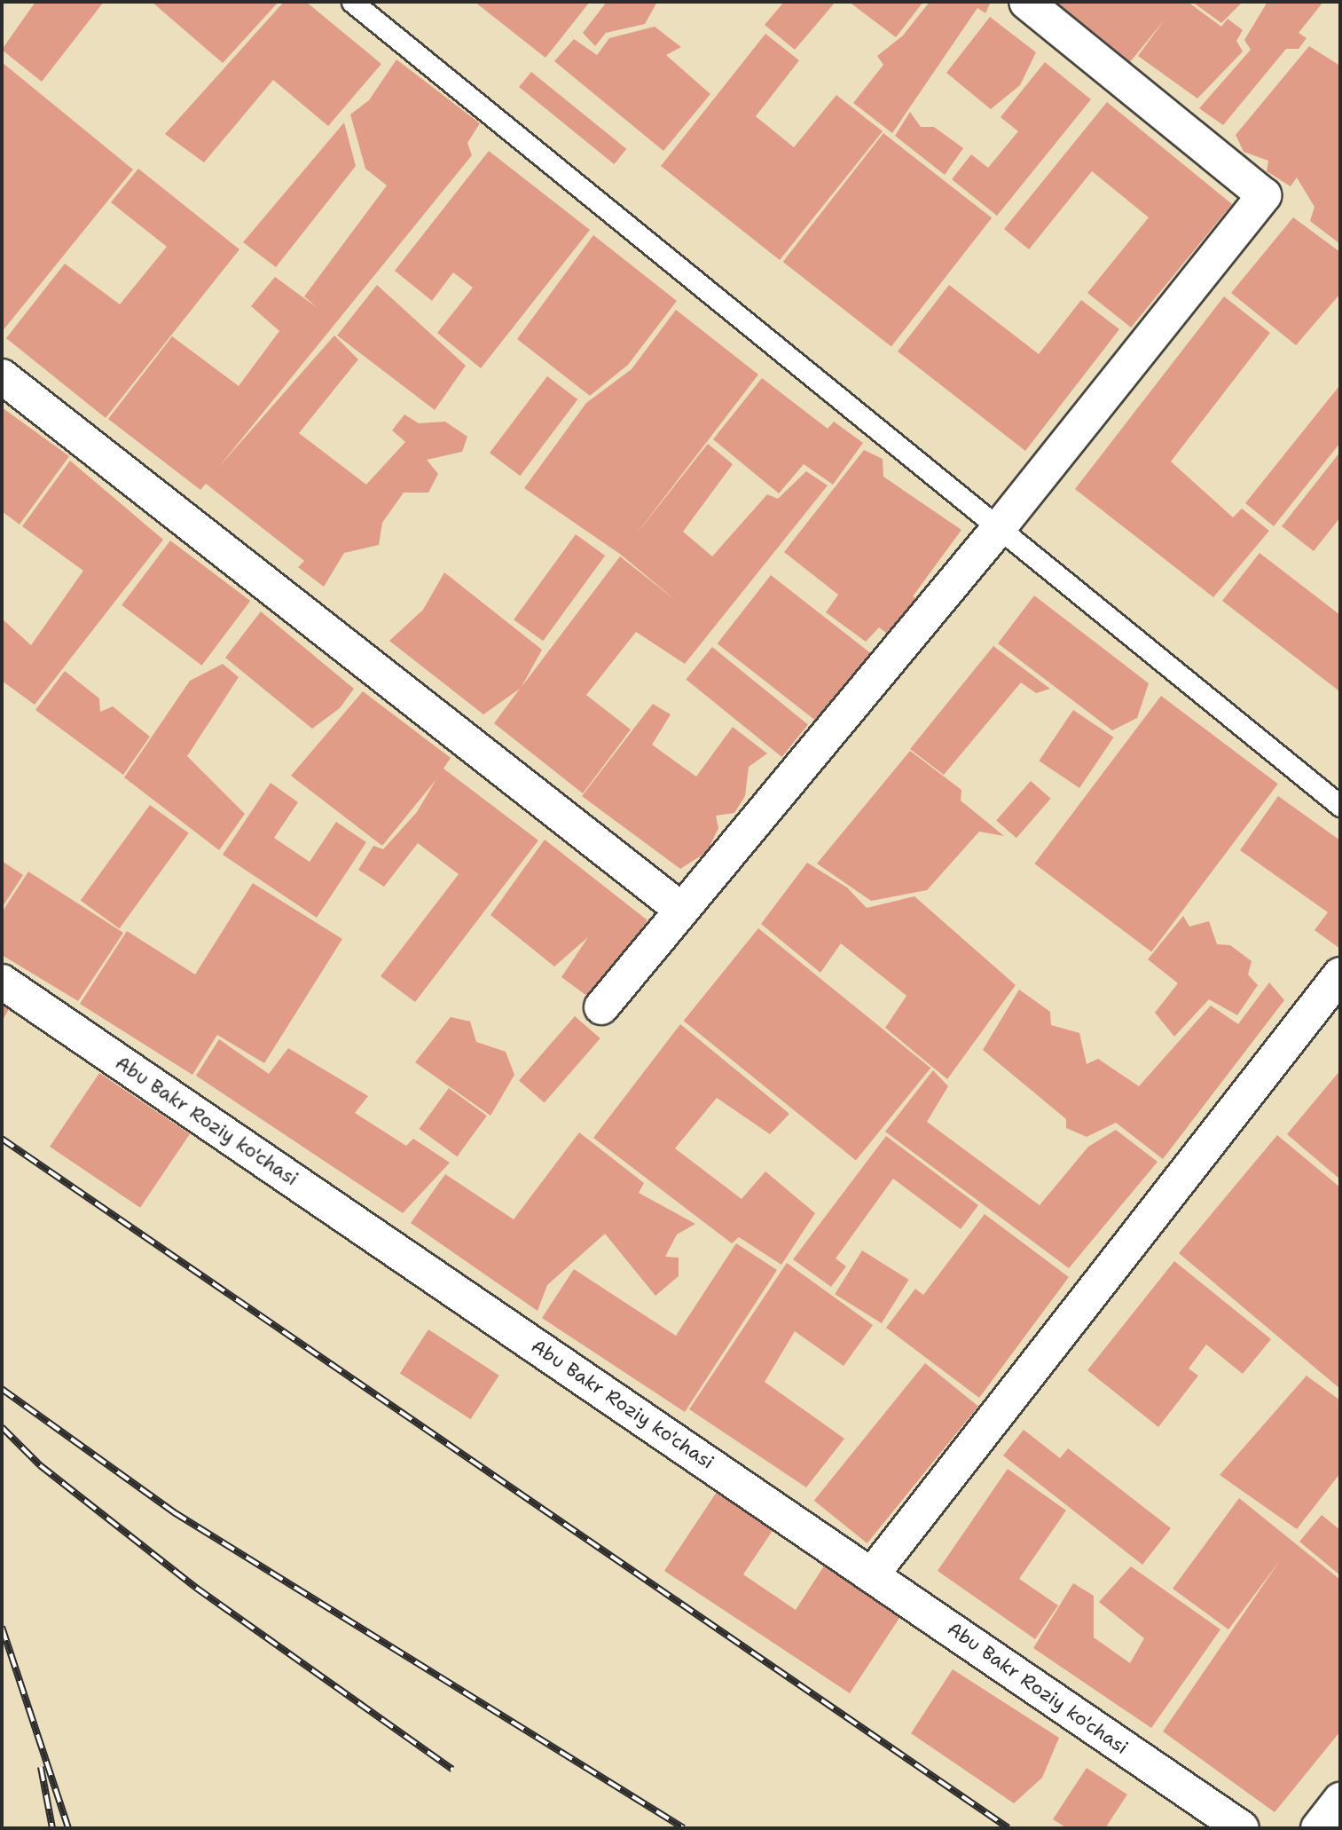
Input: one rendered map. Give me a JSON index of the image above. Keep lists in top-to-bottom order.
{
  "streets": {
    "street": ["Abu Bakr Roziy ko'chasi"]
  }
}
